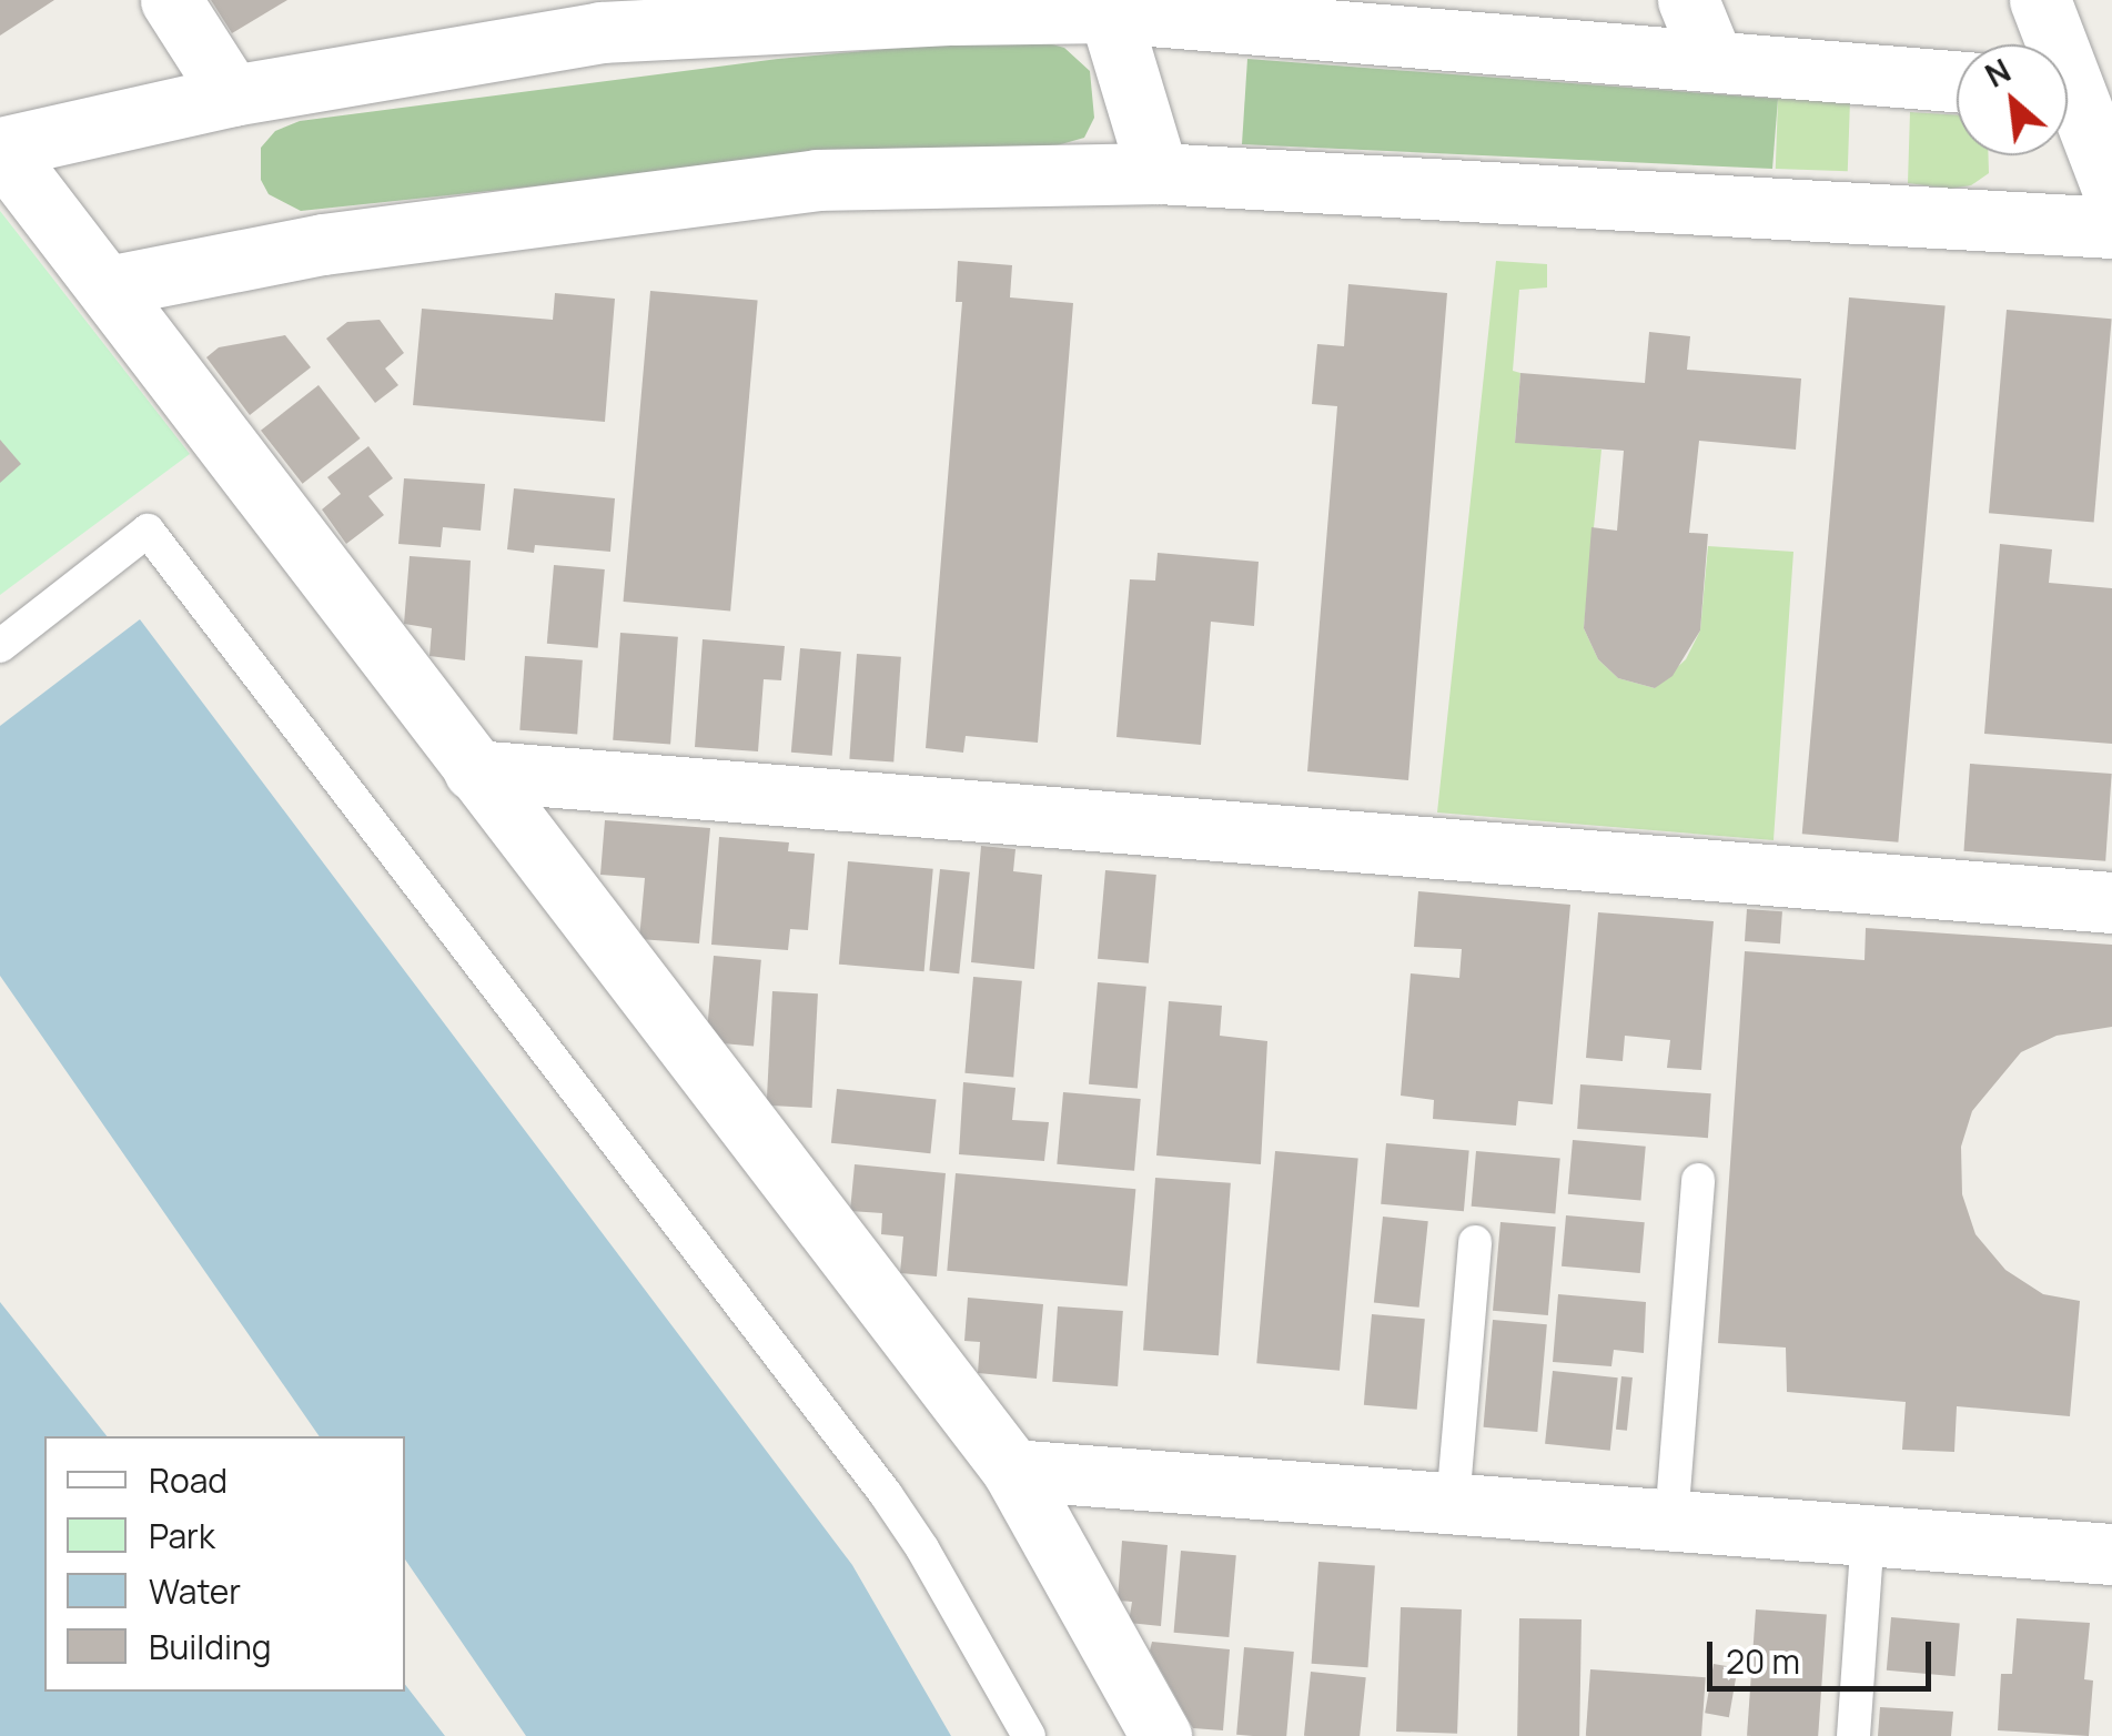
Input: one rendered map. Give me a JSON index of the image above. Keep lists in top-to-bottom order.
{
  "legend": [
    "Road",
    "Park",
    "Water",
    "Building"
  ],
  "scale_bar": "20 m",
  "north": "top left"
}
